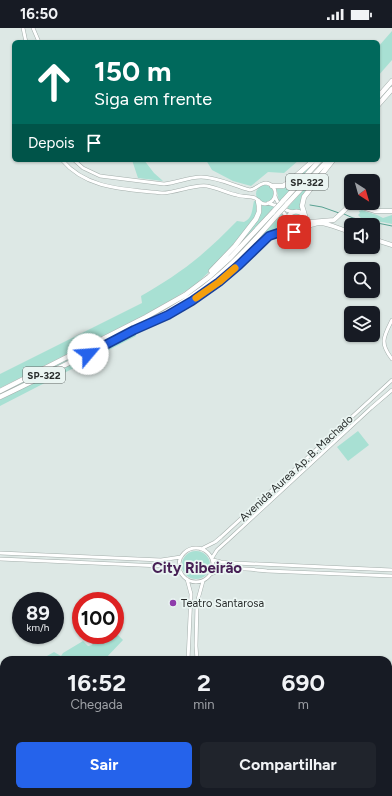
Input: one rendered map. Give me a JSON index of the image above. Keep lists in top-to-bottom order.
{
  "streets": {
    "highway": ["SP-322"],
    "street": ["Avenida Aurea Ap. B. Machado"]
  },
  "districts": ["City Ribeirão"],
  "places": ["Teatro Santarosa"],
  "north": "bottom right",
  "page": {
    "status": "16:50",
    "turn": ["150 m", "Siga em frente"],
    "then": "Depois",
    "speed": "89 km/h",
    "limit": "100",
    "eta": [
      "16:52",
      "Chegada",
      "2",
      "min",
      "690",
      "m"
    ],
    "buttons": ["Sair", "Compartilhar"]
  }
}
